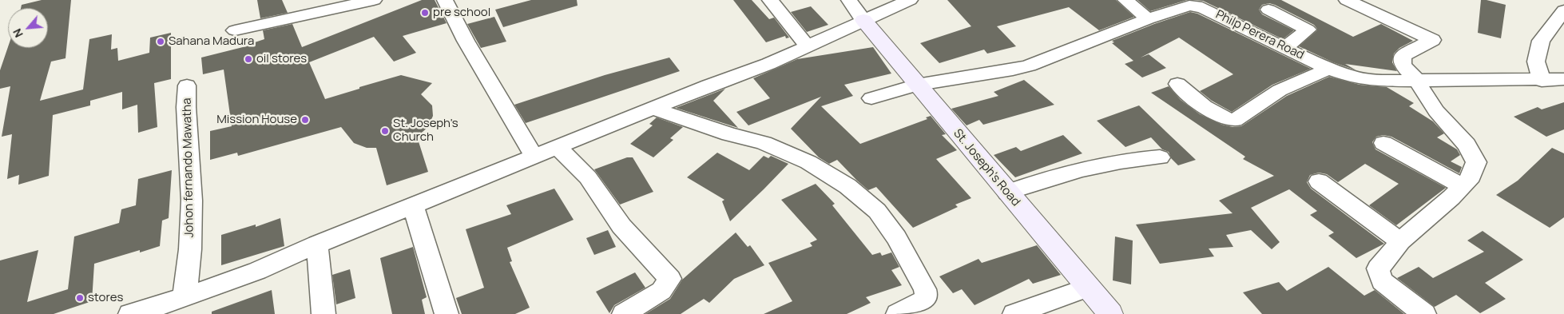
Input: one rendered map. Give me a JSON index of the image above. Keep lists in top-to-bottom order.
{
  "streets": {
    "street": ["Philp Perera Road", "Johon fernando Mawatha", "St. Joseph's Road"]
  },
  "crossings": [
    ["Philp Perera Road", "St. Joseph's Road"]
  ],
  "places": [
    "pre school",
    "Sahana Madura",
    "oil stores",
    "Mission House",
    "St. Joseph's Church",
    "stores"
  ],
  "north": "bottom left"
}
